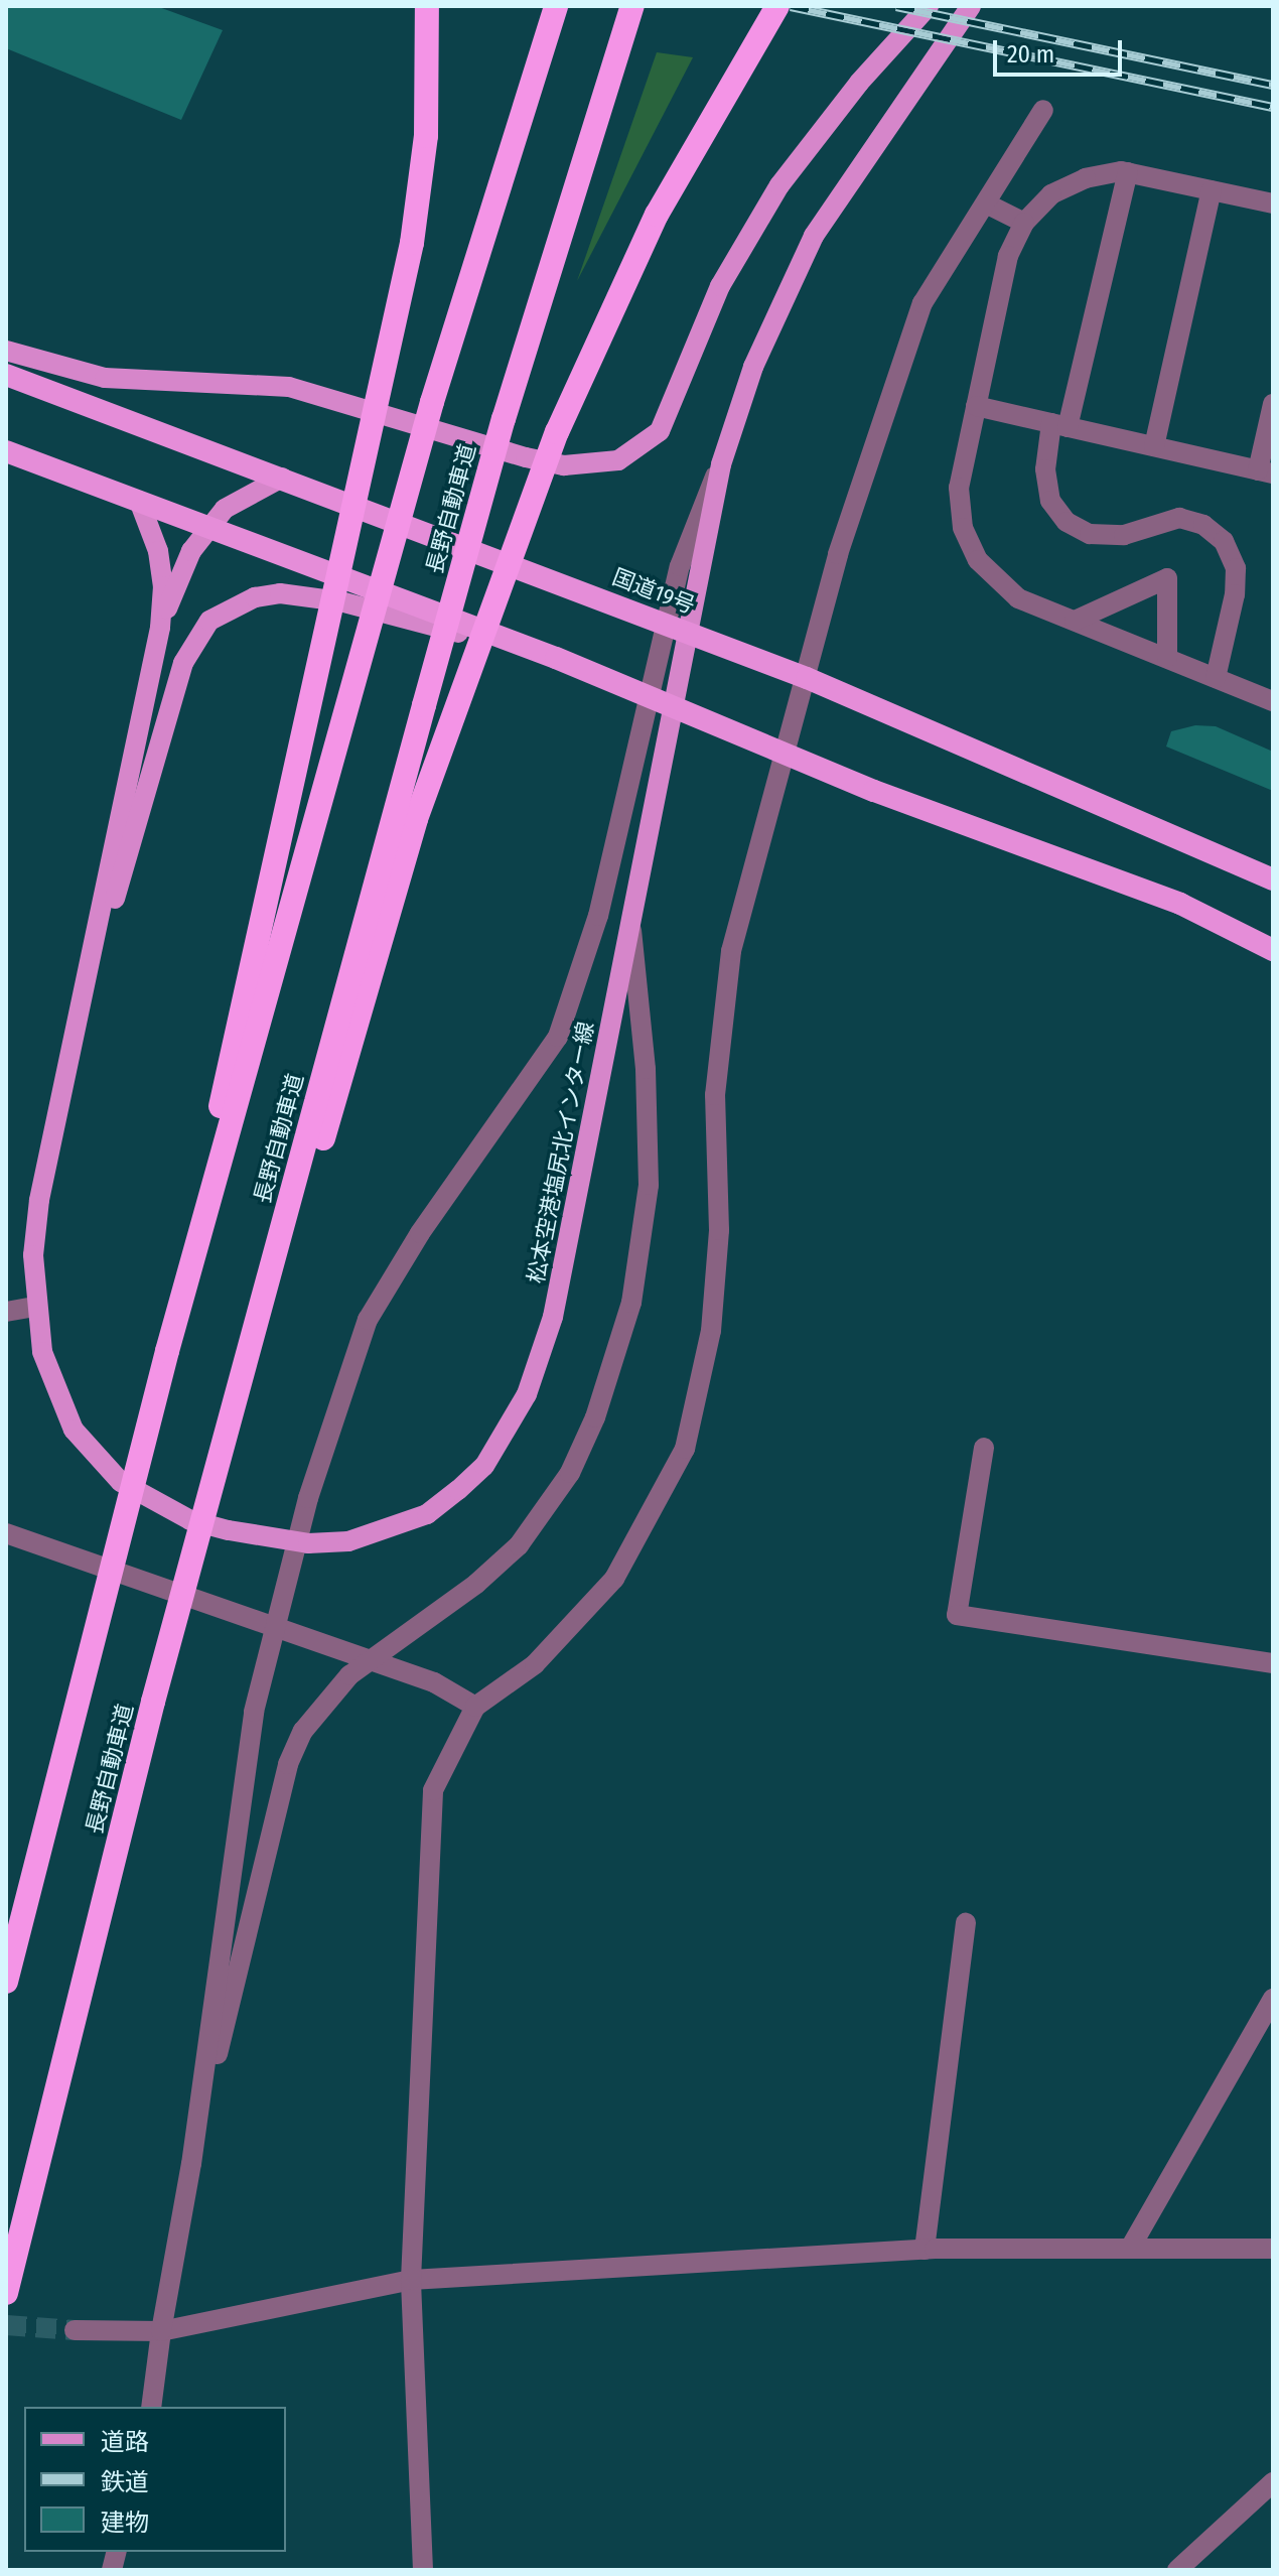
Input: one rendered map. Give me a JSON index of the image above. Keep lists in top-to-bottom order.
{
  "streets": {
    "highway": ["長野自動車道", "国道19号"],
    "main road": ["松本空港塩尻北インター線"]
  },
  "legend": ["道路", "鉄道", "建物"],
  "scale_bar": "20 m"
}
